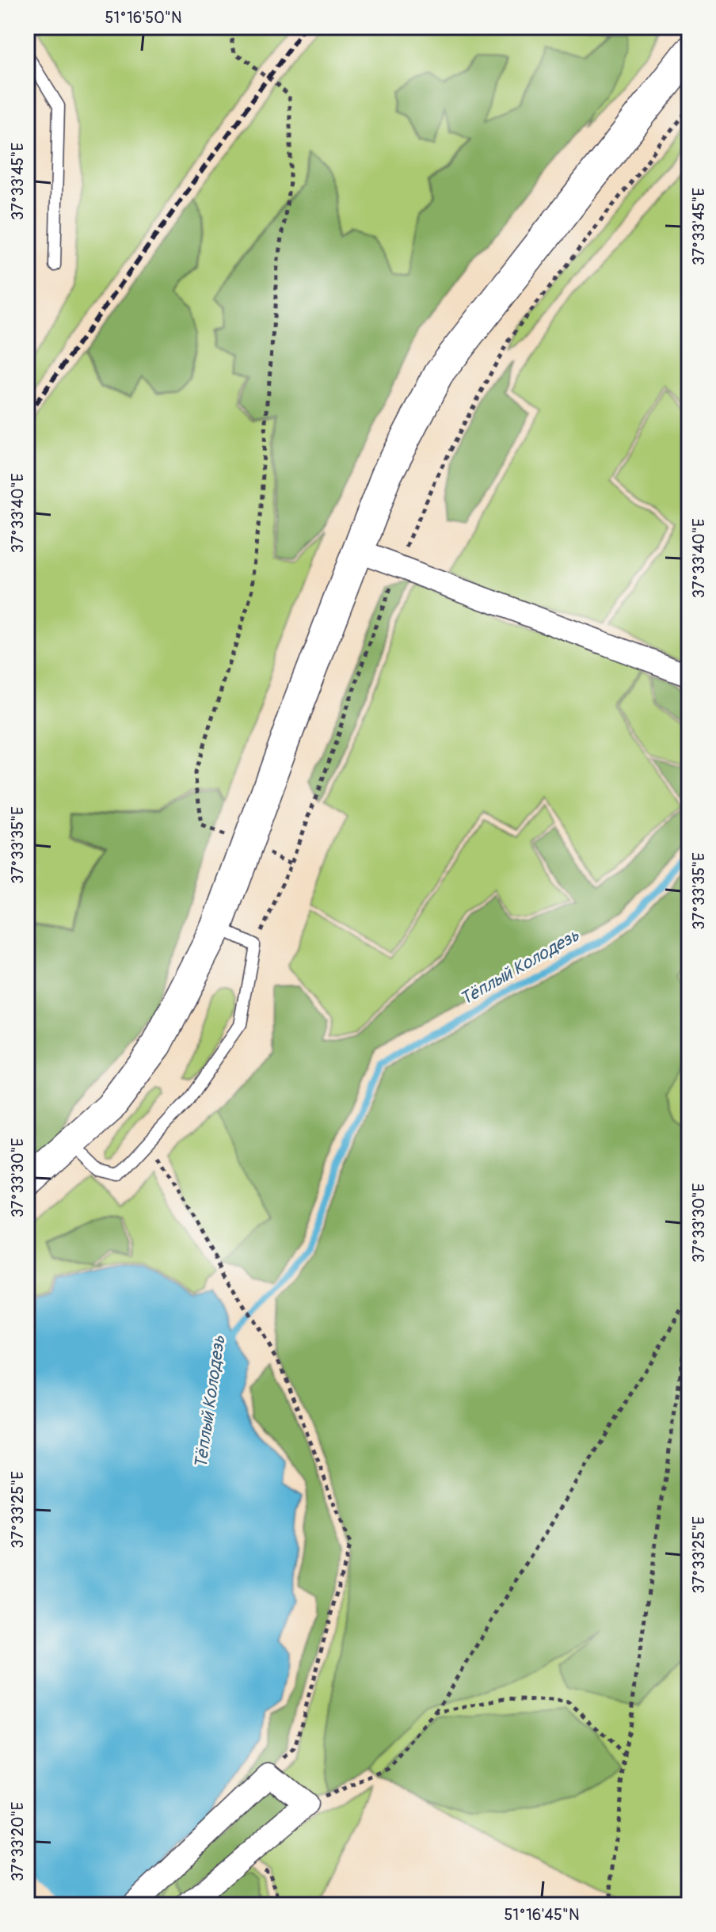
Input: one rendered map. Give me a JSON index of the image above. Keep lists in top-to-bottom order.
{
  "water": ["Тёплый Колодезь"],
  "coordinates": [
    "51°16'50\"N",
    "37°33'45\"E",
    "37°33'40\"E",
    "37°33'35\"E",
    "37°33'30\"E",
    "37°33'25\"E",
    "37°33'20\"E",
    "51°16'45\"N"
  ]
}
